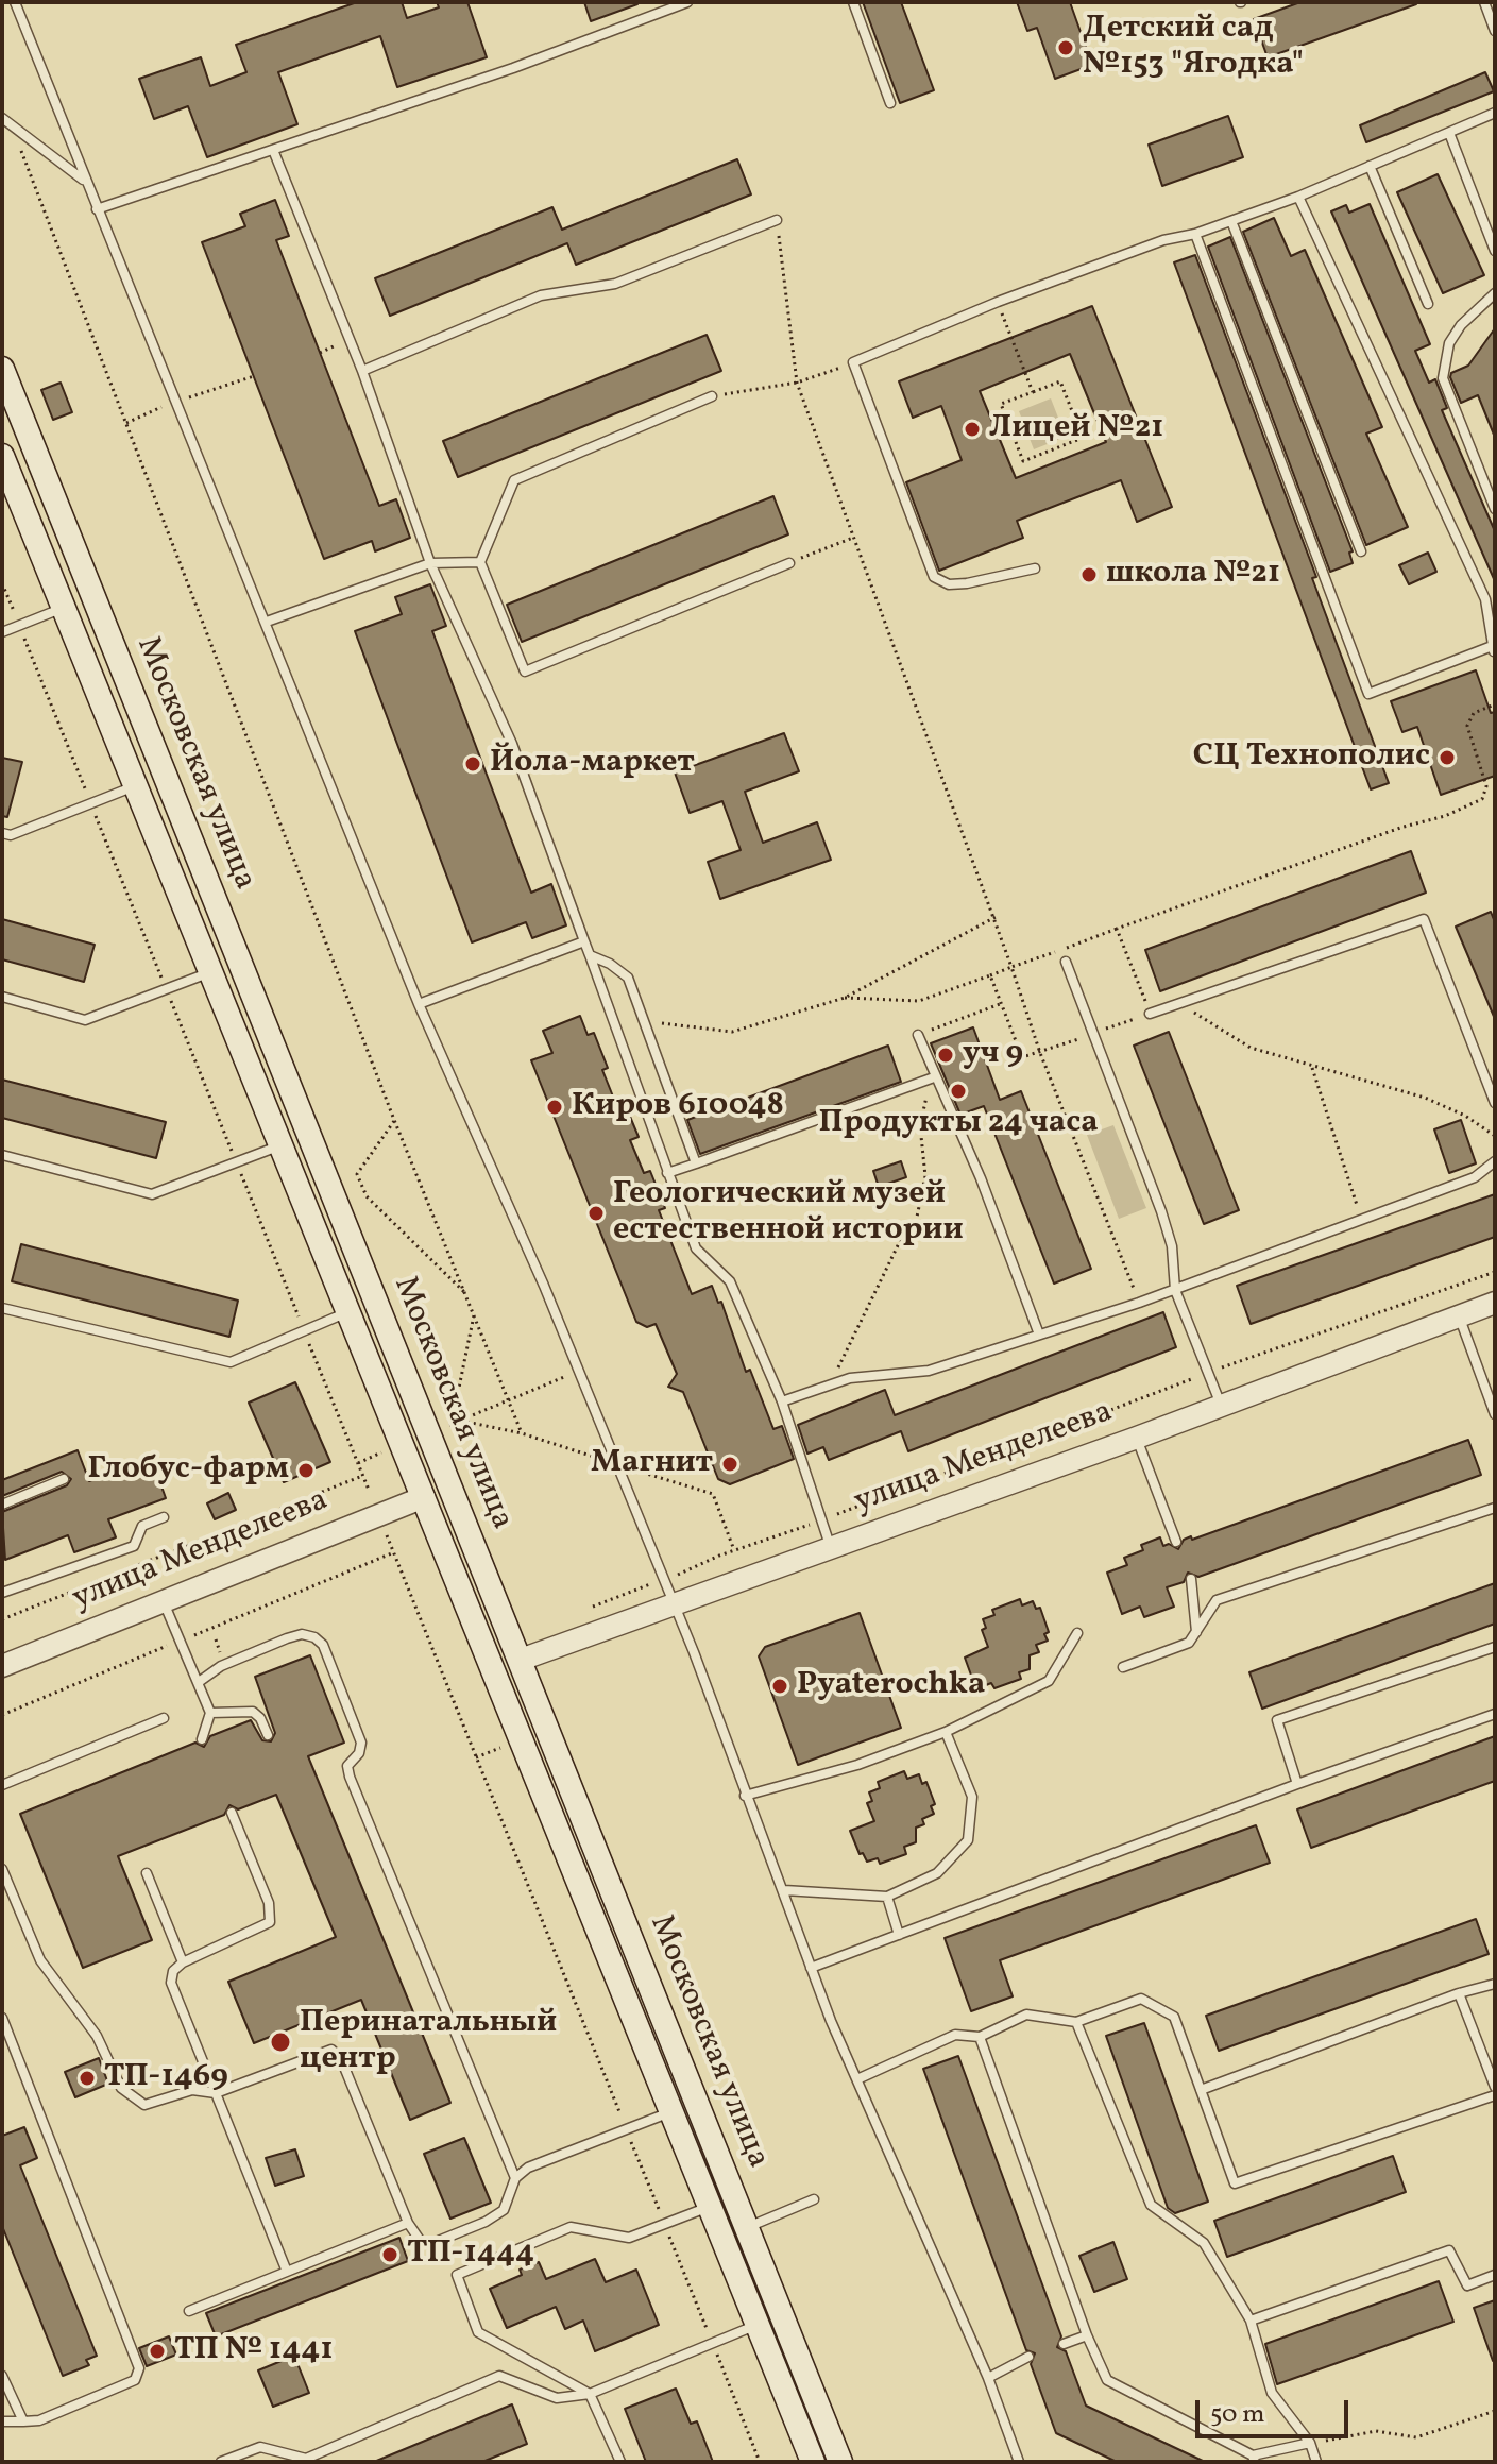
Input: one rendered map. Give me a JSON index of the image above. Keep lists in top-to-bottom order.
{
  "streets": {
    "main road": ["Московская улица", "улица Менделеева"]
  },
  "crossings": [
    ["Московская улица", "улица Менделеева"]
  ],
  "places": [
    "Детский сад №153 \"Ягодка\"",
    "Лицей №21",
    "школа №21",
    "СЦ Технополис",
    "Йола-маркет",
    "уч 9",
    "Продукты 24 часа",
    "Киров 610048",
    "Геологический музей естественной истории",
    "Магнит",
    "Глобус-фарм",
    "Pyaterochka",
    "Перинатальный центр",
    "ТП-1469",
    "ТП-1444",
    "ТП № 1441"
  ],
  "scale_bar": "50 m"
}
